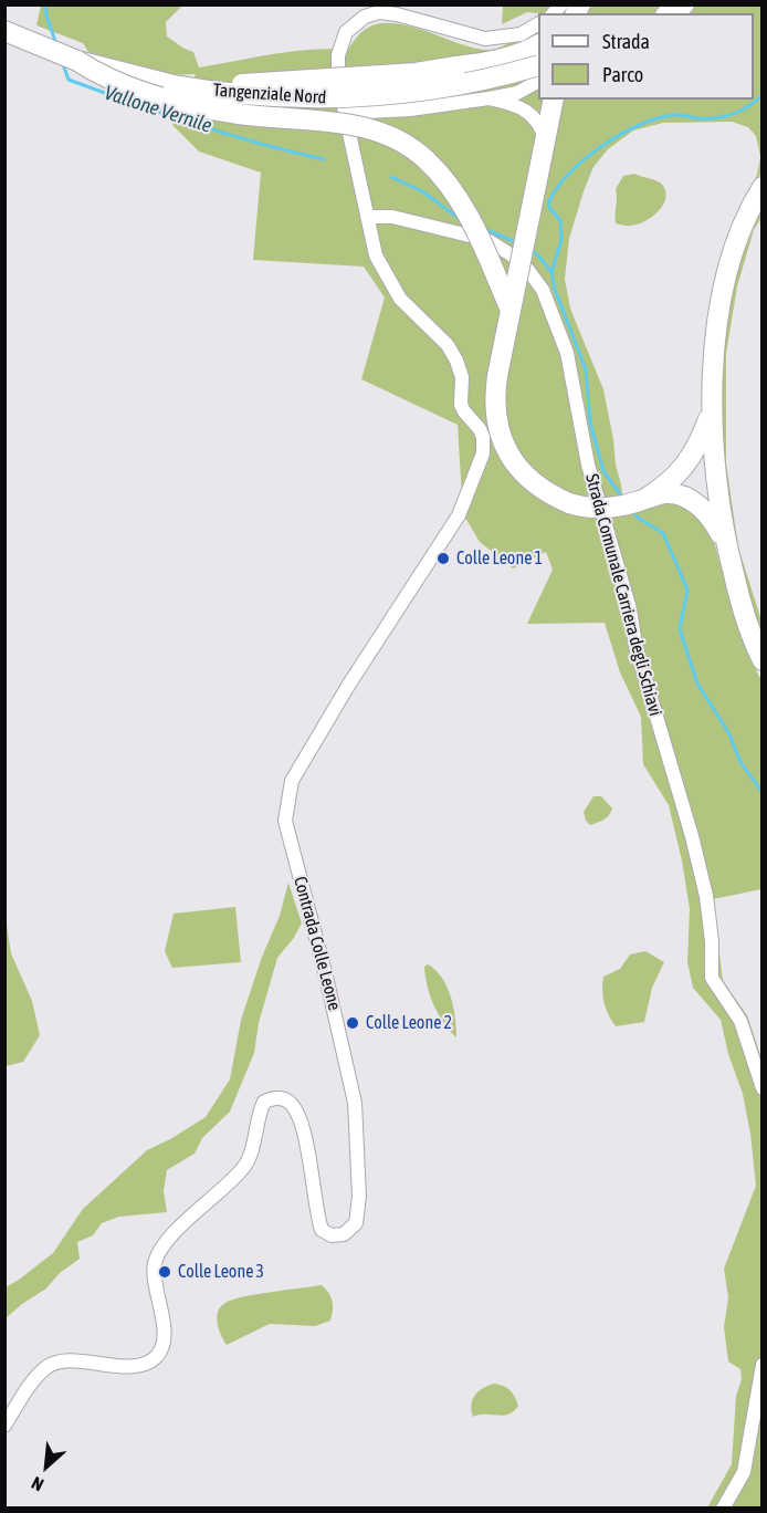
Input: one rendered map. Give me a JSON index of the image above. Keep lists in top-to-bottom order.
{
  "streets": {
    "main road": ["Tangenziale Nord"],
    "street": ["Strada Comunale Carriera degli Schiavi", "Contrada Colle Leone"]
  },
  "crossings": [
    ["Strada Comunale Carriera degli Schiavi", "Contrada Colle Leone"]
  ],
  "water": ["Vallone Vernile"],
  "places": ["Colle Leone 1", "Colle Leone 2", "Colle Leone 3"],
  "legend": ["Strada", "Parco"],
  "north": "bottom left"
}
